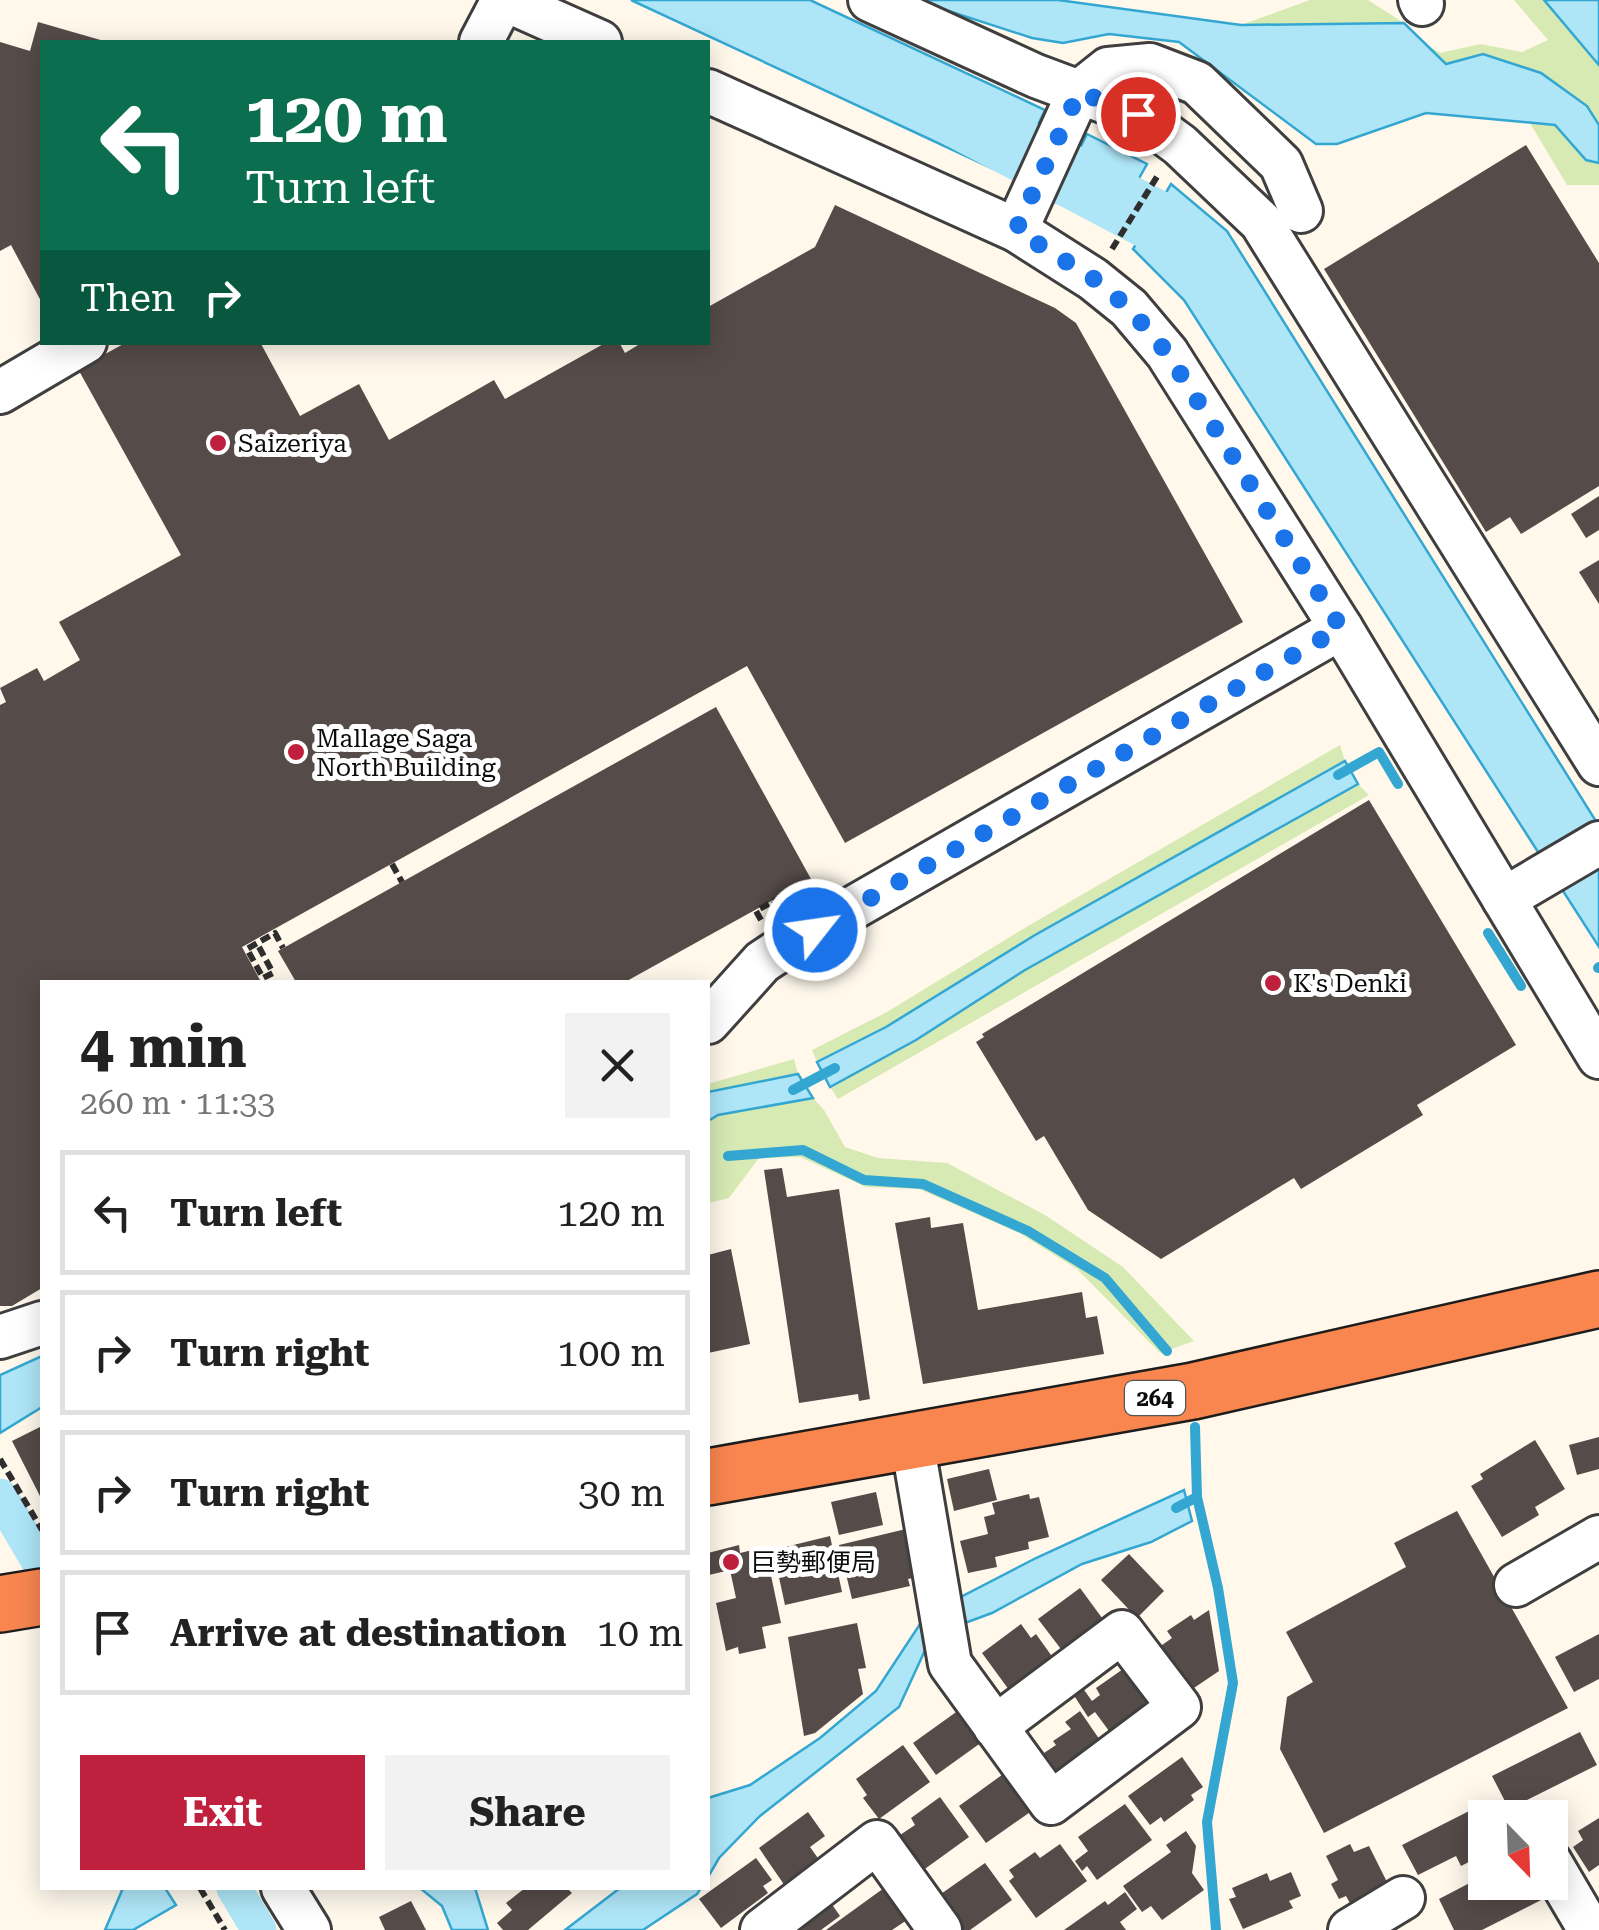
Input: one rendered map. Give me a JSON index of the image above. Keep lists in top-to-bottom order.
{
  "streets": {
    "highway": ["264"]
  },
  "places": [
    "Saizeriya",
    "Mallage Saga North Building",
    "K's Denki",
    "巨勢郵便局"
  ],
  "north": "bottom right",
  "page": {
    "turn": ["120 m", "Turn left"],
    "then": "Then",
    "heading": ["4 min", "260 m · 11:33"],
    "list": [
      {
        "name": "Turn left",
        "value": "120 m"
      },
      {
        "name": "Turn right",
        "value": "100 m"
      },
      {
        "name": "Turn right",
        "value": "30 m"
      },
      {
        "name": "Arrive at destination",
        "value": "10 m"
      }
    ],
    "buttons": ["Exit", "Share"]
  }
}
